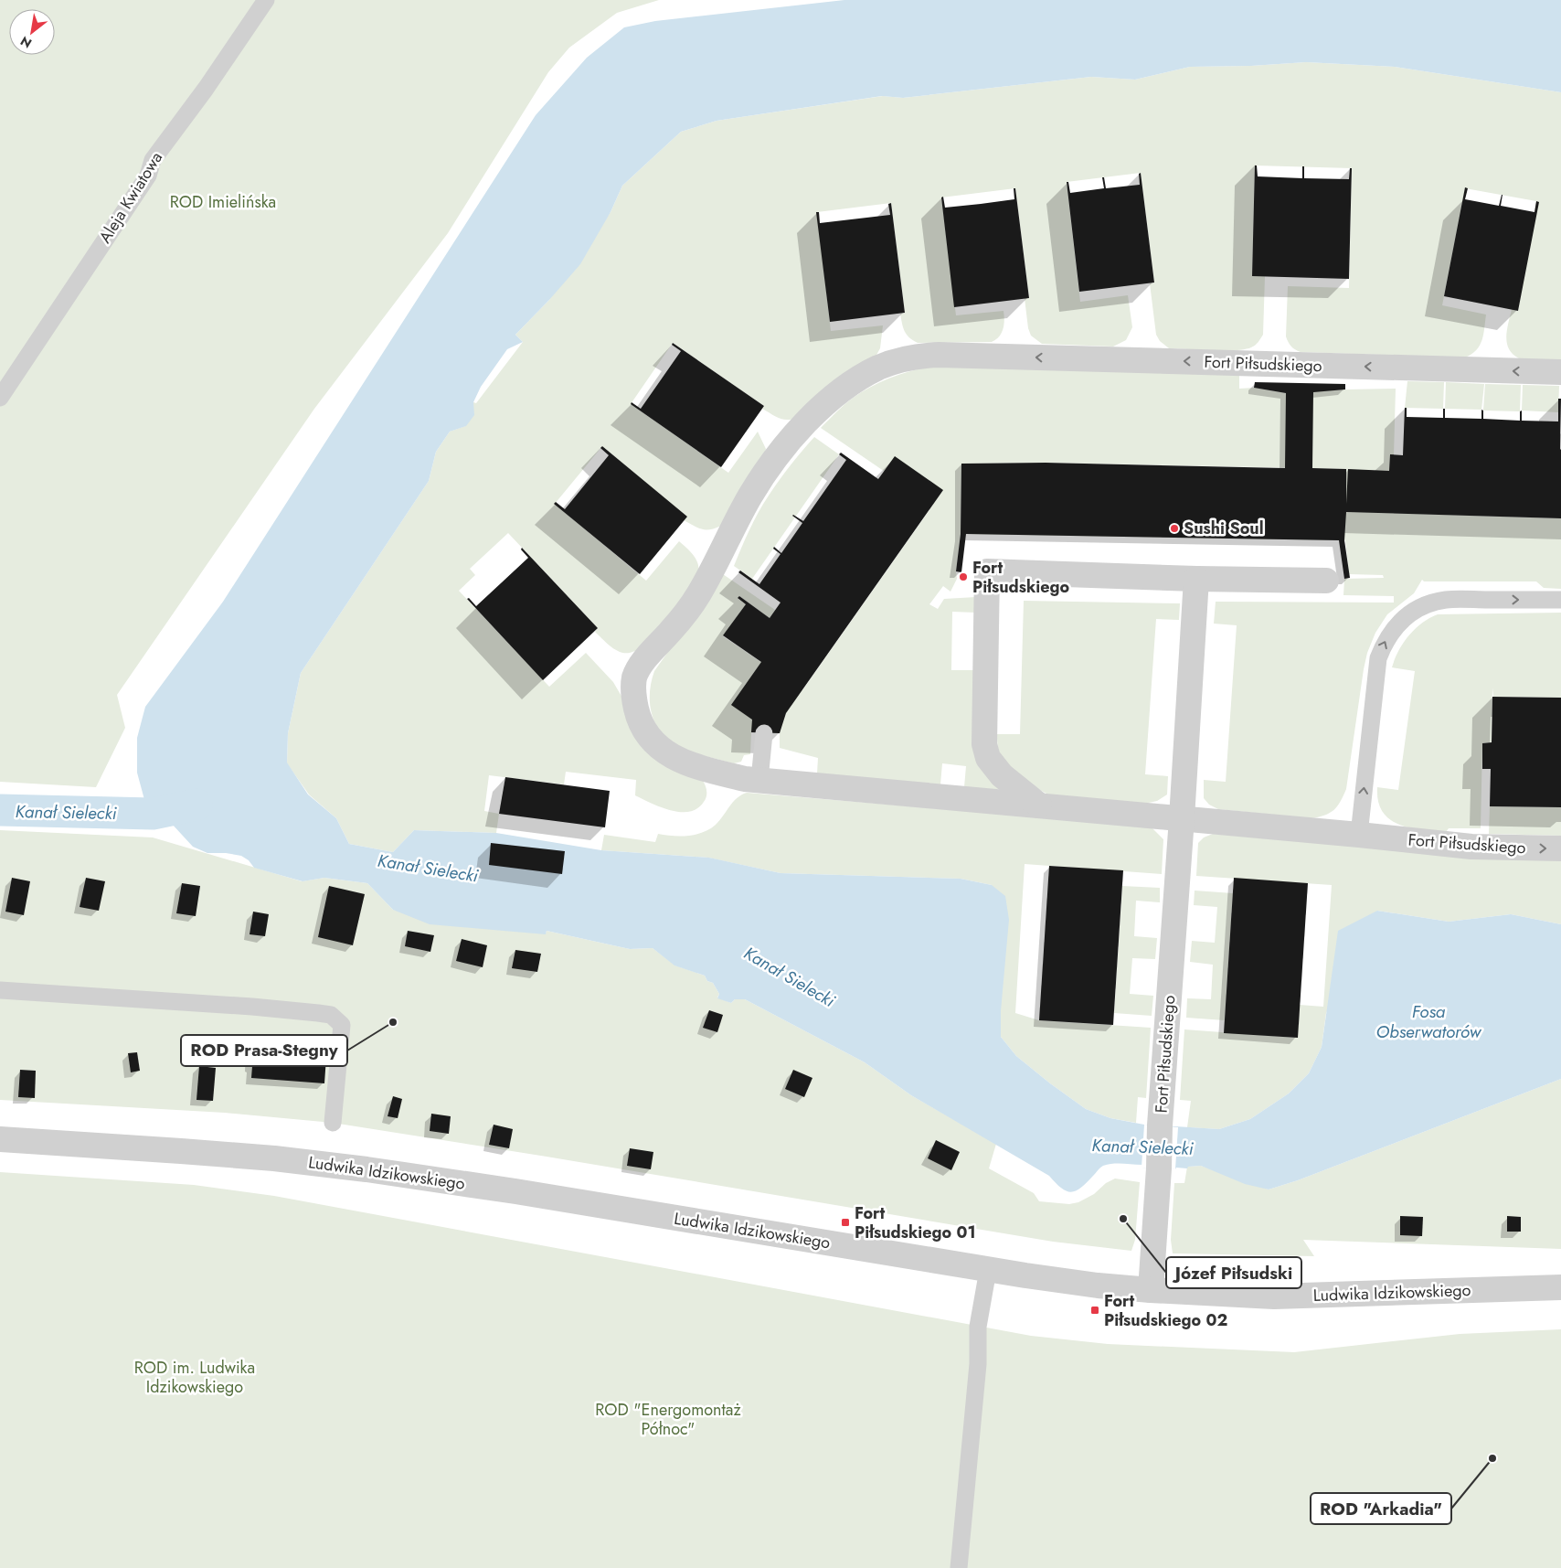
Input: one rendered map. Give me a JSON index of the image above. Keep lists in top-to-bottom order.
{
  "streets": {
    "street": ["Fort Piłsudskiego", "Ludwika Idzikowskiego"],
    "lane": ["Aleja Kwiatowa"]
  },
  "crossings": [
    ["Fort Piłsudskiego", "Ludwika Idzikowskiego"]
  ],
  "water": ["Kanał Sielecki", "Fosa Obserwatorów"],
  "parks": ["ROD Imielińska", "ROD im. Ludwika Idzikowskiego", "ROD \"Energomontaż Północ\""],
  "places": {
    "other": [
      "Sushi Soul",
      "Fort Piłsudskiego",
      "ROD Prasa-Stegny",
      "Józef Piłsudski",
      "ROD \"Arkadia\""
    ],
    "transit": ["Fort Piłsudskiego 01", "Fort Piłsudskiego 02"]
  },
  "north": "bottom left"
}
